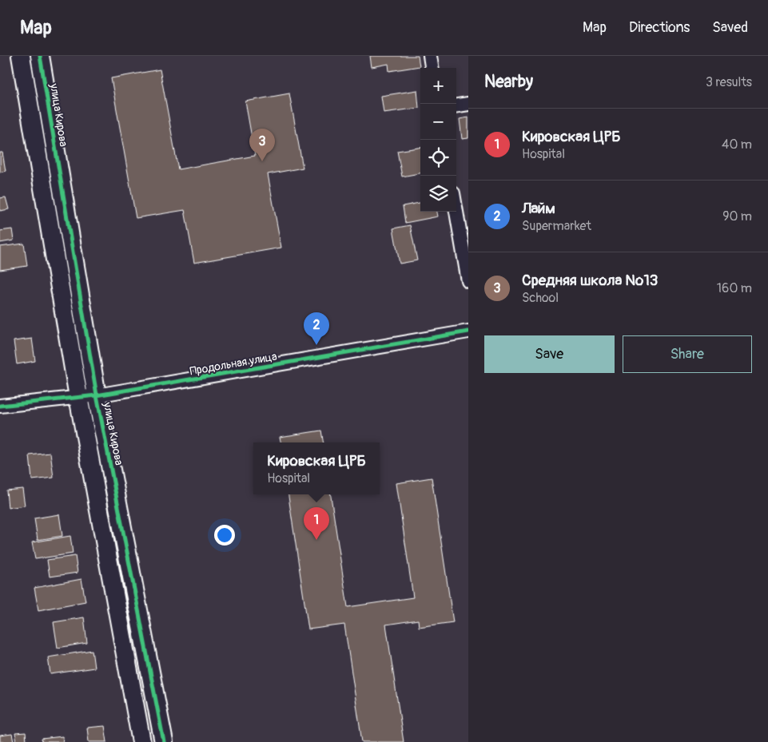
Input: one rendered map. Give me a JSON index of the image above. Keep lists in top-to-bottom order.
{
  "streets": {
    "street": ["улица Кирова", "Продольная улица"]
  },
  "crossings": [
    ["улица Кирова", "Продольная улица"]
  ],
  "page": {
    "header": "Map",
    "nav": ["Map", "Directions", "Saved"],
    "heading": ["Nearby", "3 results"],
    "map_buttons": ["+", "−"],
    "list": [
      {
        "mark": "1",
        "name": "Кировская ЦРБ",
        "note": "Hospital",
        "value": "40 m"
      },
      {
        "mark": "2",
        "name": "Лайм",
        "note": "Supermarket",
        "value": "90 m"
      },
      {
        "mark": "3",
        "name": "Средняя школа №13",
        "note": "School",
        "value": "160 m"
      }
    ],
    "pins": ["3", "2", "1"],
    "buttons": ["Save", "Share"],
    "popup": ["Кировская ЦРБ", "Hospital"]
  }
}
